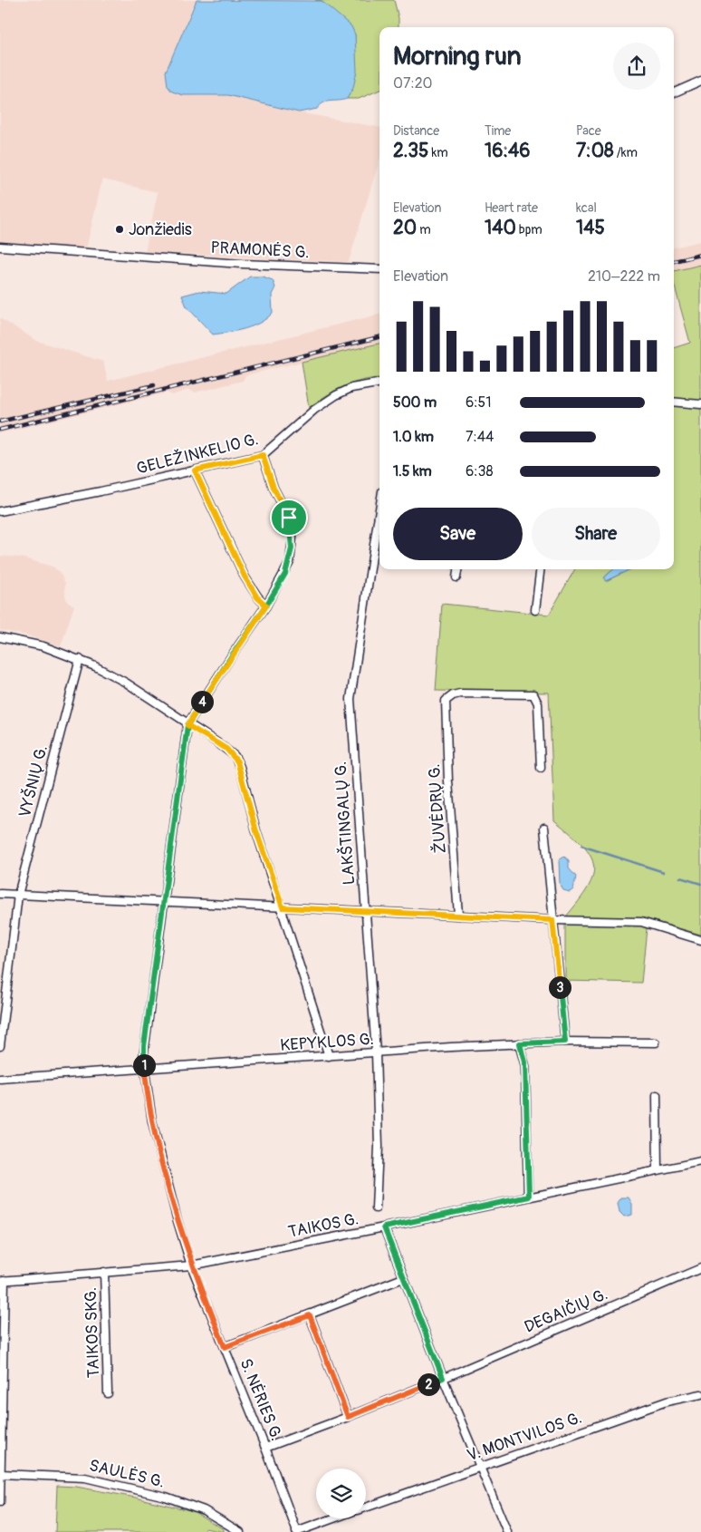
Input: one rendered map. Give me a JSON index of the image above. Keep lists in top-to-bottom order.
{
  "streets": {
    "street": [
      "PRAMONĖS G.",
      "GELEŽINKELIO G.",
      "VYŠNIŲ G.",
      "ŽUVĖDRŲ G.",
      "LAKŠTINGALŲ G.",
      "KEPYKLOS G.",
      "TAIKOS G.",
      "DEGAIČIŲ G.",
      "TAIKOS SKG.",
      "S. NĖRIES G.",
      "V. MONTVILOS G.",
      "SAULĖS G."
    ]
  },
  "crossings": [
    ["GELEŽINKELIO G.", "S. NĖRIES G."],
    ["LAKŠTINGALŲ G.", "KEPYKLOS G."],
    ["KEPYKLOS G.", "S. NĖRIES G."],
    ["TAIKOS G.", "TAIKOS SKG."],
    ["TAIKOS G.", "S. NĖRIES G."],
    ["DEGAIČIŲ G.", "S. NĖRIES G."],
    ["S. NĖRIES G.", "V. MONTVILOS G."]
  ],
  "places": ["Jonžiedis"],
  "page": {
    "heading": ["Morning run", "07:20"],
    "stats": [
      ["Distance", "2.35 km"],
      ["Time", "16:46"],
      ["Pace", "7:08 /km"],
      ["Elevation", "20 m"],
      ["Heart rate", "140 bpm"],
      ["kcal", "145"]
    ],
    "chart": ["Elevation", "210–222 m"],
    "list": [
      {
        "name": "500 m",
        "note": "6:51"
      },
      {
        "name": "1.0 km",
        "note": "7:44"
      },
      {
        "name": "1.5 km",
        "note": "6:38"
      }
    ],
    "buttons": ["Save", "Share"],
    "pins": [
      "4",
      "3",
      "1",
      "2"
    ]
  }
}
